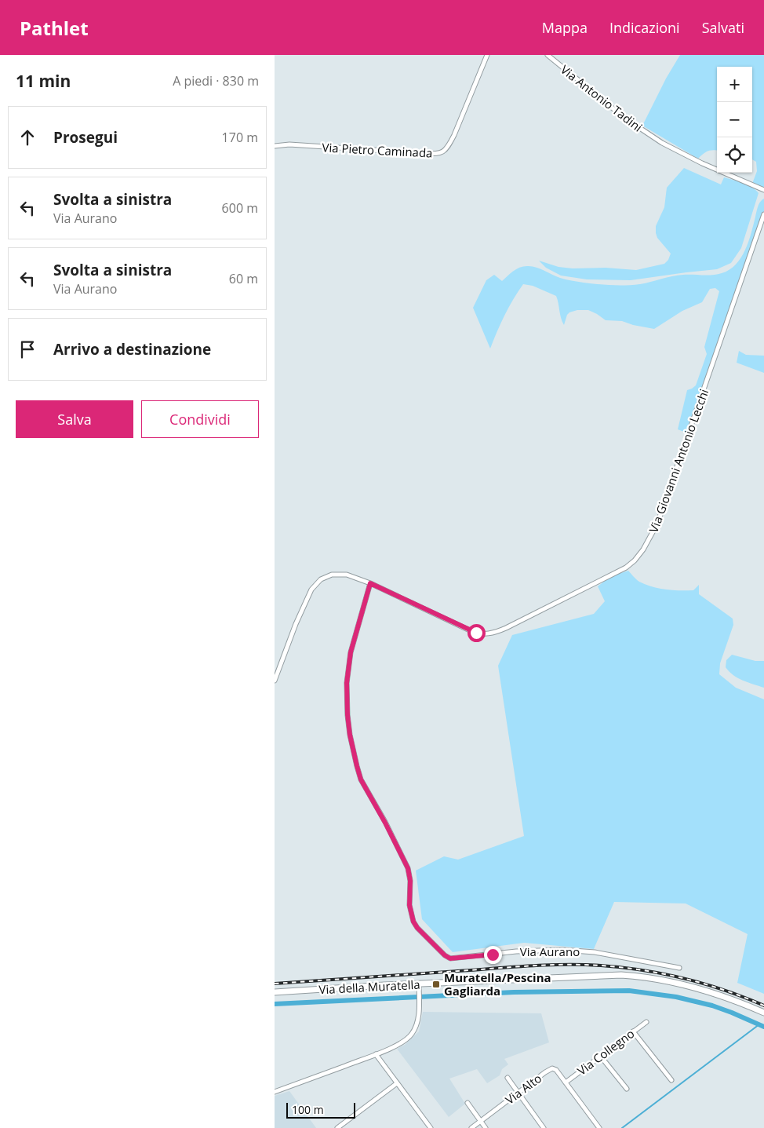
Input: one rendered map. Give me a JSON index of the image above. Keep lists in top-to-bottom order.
{
  "streets": {
    "street": [
      "Via Antonio Tadini",
      "Via Pietro Caminada",
      "Via Giovanni Antonio Lecchi",
      "Via Aurano",
      "Via della Muratella",
      "Via Collegno",
      "Via Alto"
    ]
  },
  "crossings": [
    ["Via Giovanni Antonio Lecchi", "Via Aurano"],
    ["Via Collegno", "Via Alto"]
  ],
  "places": {
    "transit": ["Muratella/Pescina Gagliarda"]
  },
  "scale_bar": "100 m",
  "page": {
    "header": "Pathlet",
    "nav": ["Mappa", "Indicazioni", "Salvati"],
    "heading": ["11 min", "A piedi · 830 m"],
    "map_buttons": ["+", "−"],
    "list": [
      ["Prosegui", "170 m"],
      ["Svolta a sinistra", "Via Aurano", "600 m"],
      ["Svolta a sinistra", "Via Aurano", "60 m"],
      "Arrivo a destinazione"
    ],
    "buttons": ["Salva", "Condividi"],
    "scale": "100 m"
  }
}
